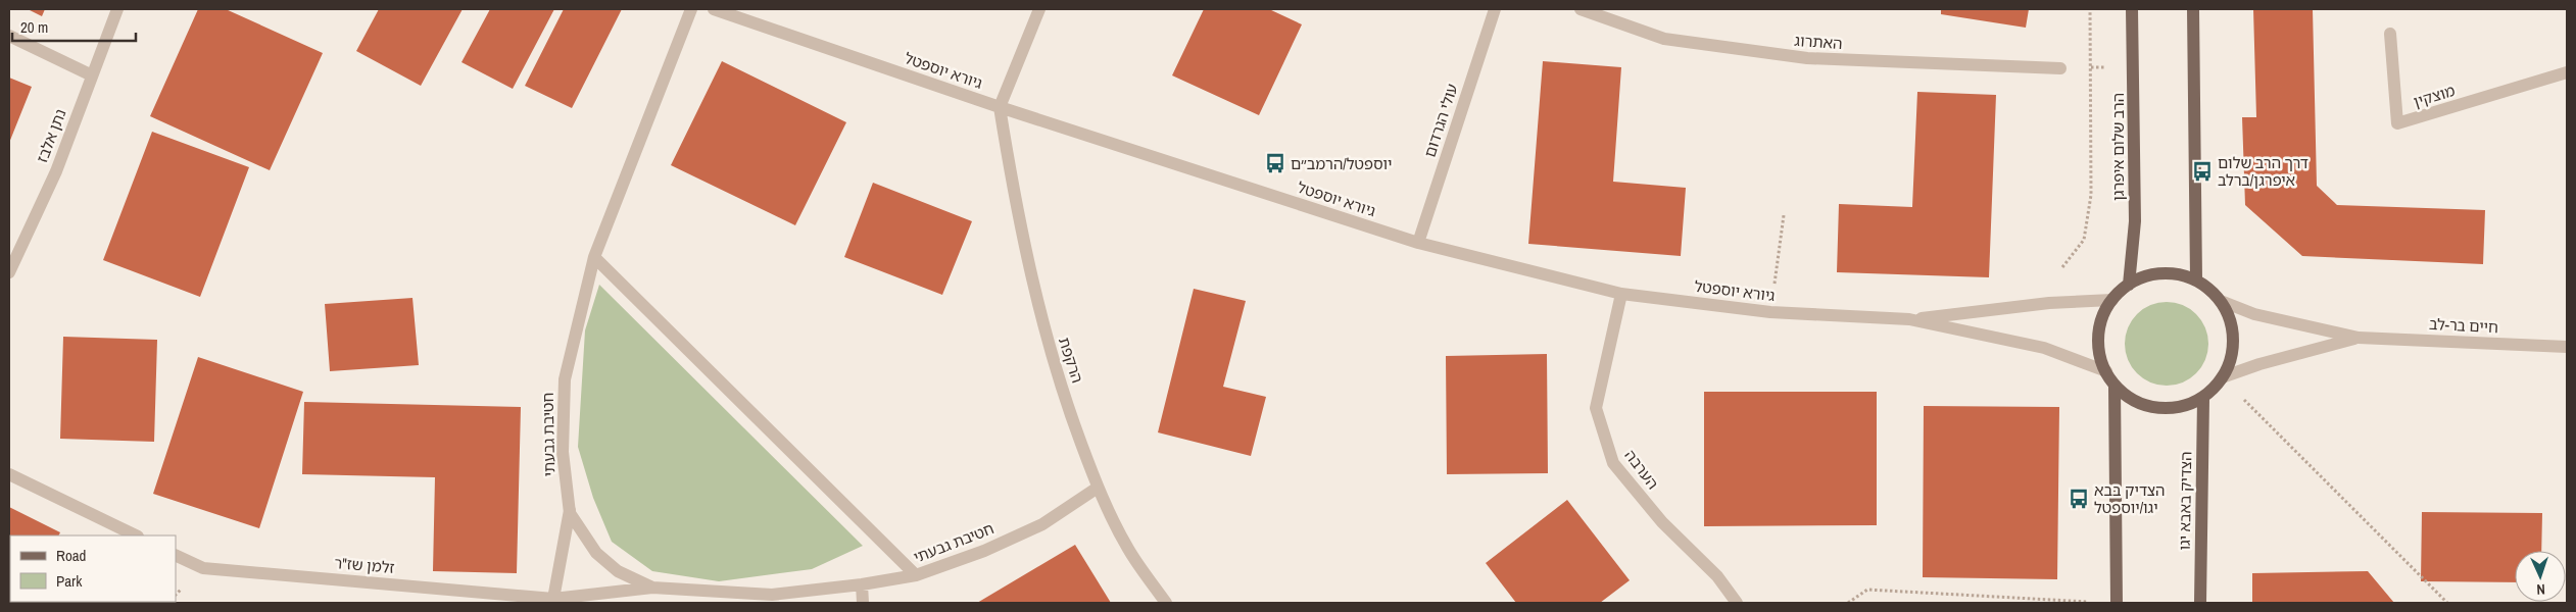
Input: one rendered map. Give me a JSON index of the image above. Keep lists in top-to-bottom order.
{
  "streets": {
    "main road": ["הרב שלום איפרגן", "הצדיק באבא יגו"],
    "street": [
      "האתרוג",
      "גיורא יוספטל",
      "מוצקין",
      "עולי הגרדום",
      "נתן אלבז",
      "חיים בר-לב",
      "הרקפת",
      "חטיבת גבעתי",
      "הערבה",
      "זלמן שז\"ר"
    ]
  },
  "crossings": [
    ["גיורא יוספטל", "עולי הגרדום"],
    ["גיורא יוספטל", "הרב שלום איפרגן"],
    ["גיורא יוספטל", "חיים בר-לב"],
    ["גיורא יוספטל", "הרקפת"],
    ["גיורא יוספטל", "הערבה"],
    ["גיורא יוספטל", "הצדיק באבא יגו"],
    ["הרב שלום איפרגן", "חיים בר-לב"],
    ["הרב שלום איפרגן", "הצדיק באבא יגו"],
    ["חיים בר-לב", "הצדיק באבא יגו"],
    ["הרקפת", "חטיבת גבעתי"],
    ["חטיבת גבעתי", "זלמן שז\"ר"]
  ],
  "places": {
    "bus stop": ["יוספטל/הרמב״ם", "דרך הרב שלום איפרגן/ברלב", "הצדיק בבא יגו/יוספטל"]
  },
  "legend": ["Road", "Park"],
  "scale_bar": "20 m",
  "north": "bottom"
}
